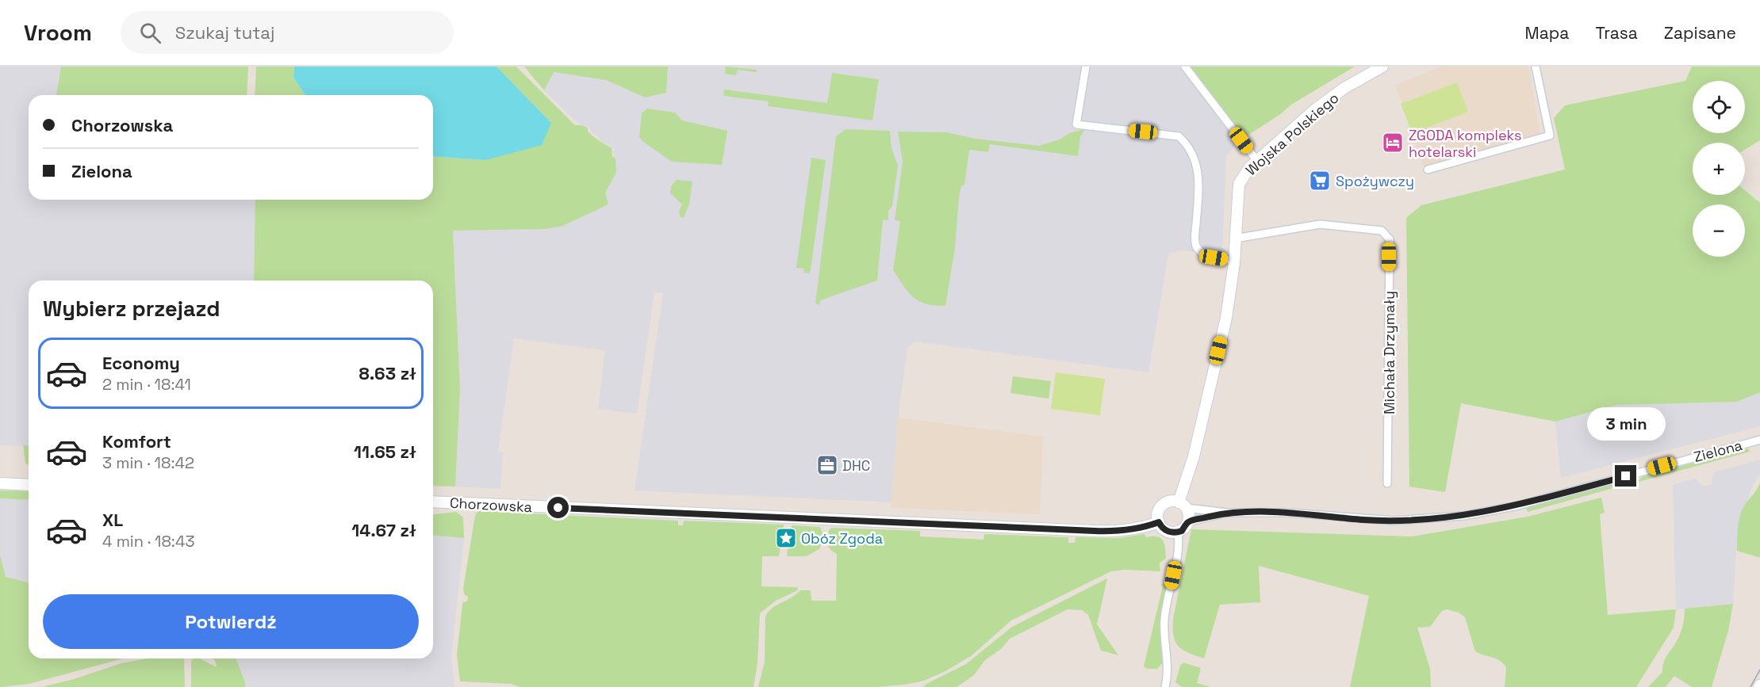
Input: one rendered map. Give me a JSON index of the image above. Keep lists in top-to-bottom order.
{
  "streets": {
    "street": [
      "Wojska Polskiego",
      "Michała Drzymały",
      "Zielona",
      "Chorzowska"
    ]
  },
  "crossings": [
    ["Wojska Polskiego", "Michała Drzymały"],
    ["Wojska Polskiego", "Zielona"],
    ["Wojska Polskiego", "Chorzowska"],
    ["Zielona", "Chorzowska"]
  ],
  "places": {
    "hotel": ["ZGODA kompleks hotelarski"],
    "supermarket": ["Spożywczy"],
    "office": ["DHC"],
    "place": ["Obóz Zgoda"]
  },
  "page": {
    "header": "Vroom",
    "search": "Szukaj tutaj",
    "nav": ["Mapa", "Trasa", "Zapisane"],
    "map_buttons": ["+", "−"],
    "banner": ["Chorzowska", "Zielona"],
    "heading": "Wybierz przejazd",
    "list": [
      {
        "name": "Economy",
        "note": "2 min · 18:41",
        "value": "8.63 zł"
      },
      {
        "name": "Komfort",
        "note": "3 min · 18:42",
        "value": "11.65 zł"
      },
      {
        "name": "XL",
        "note": "4 min · 18:43",
        "value": "14.67 zł"
      }
    ],
    "bubble": "3 min",
    "buttons": "Potwierdź"
  }
}
